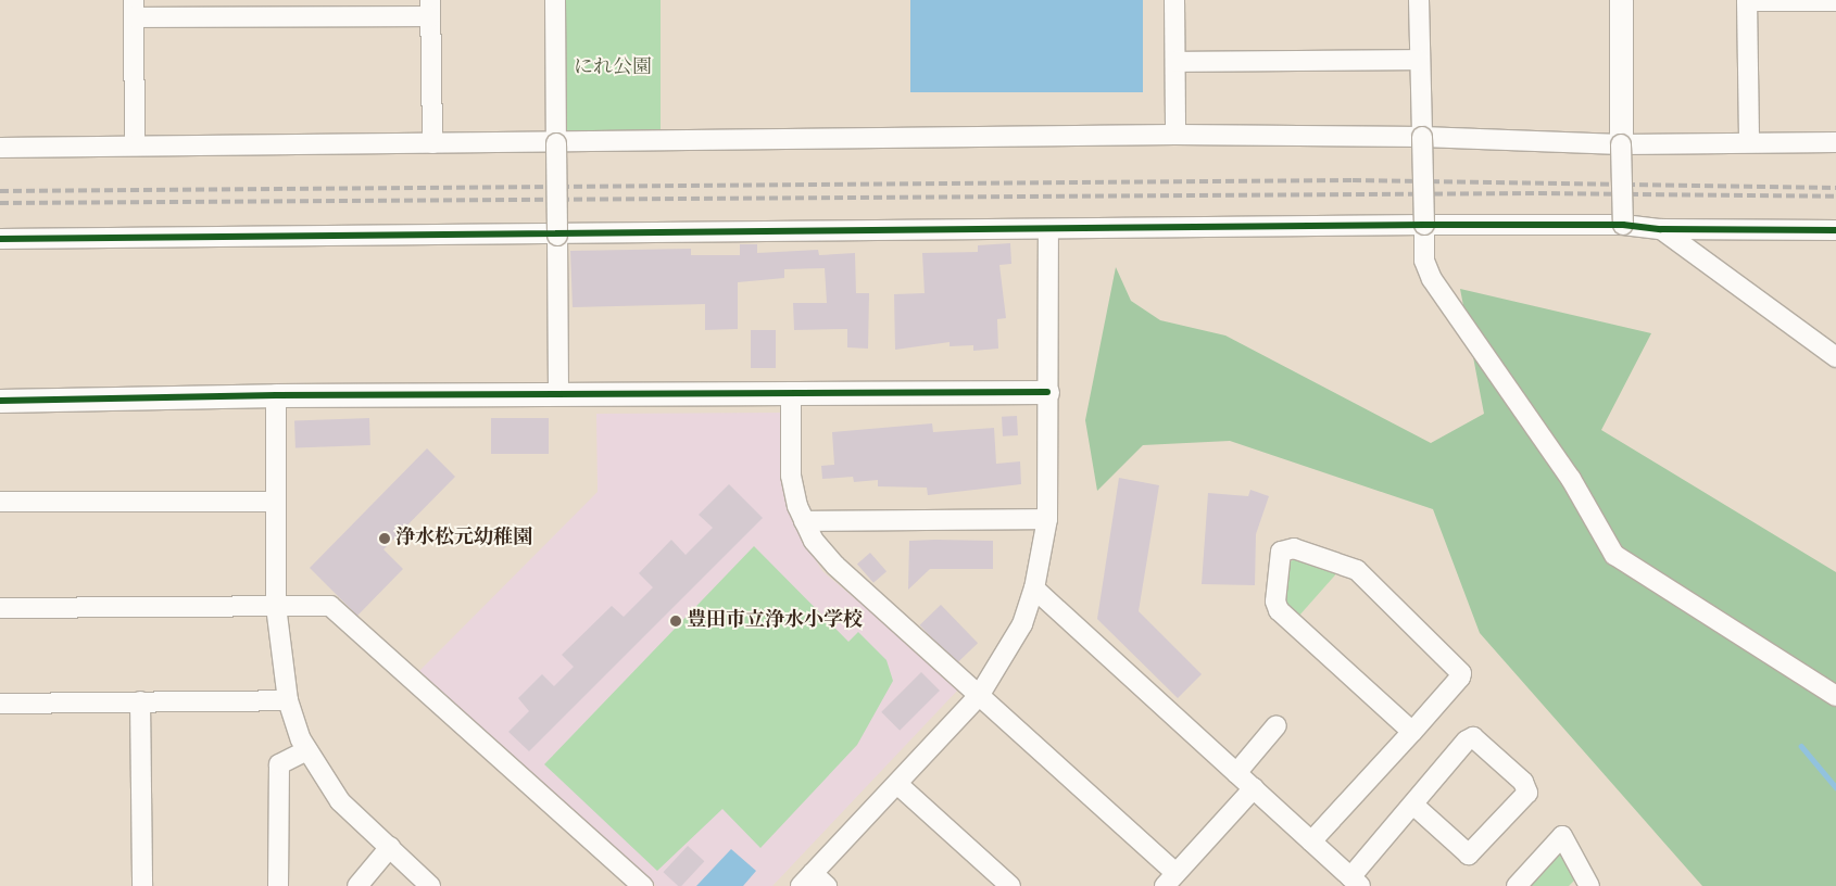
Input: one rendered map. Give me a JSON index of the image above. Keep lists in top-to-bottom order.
{
  "parks": ["にれ公園"],
  "places": ["浄水松元幼稚園", "豊田市立浄水小学校"]
}
